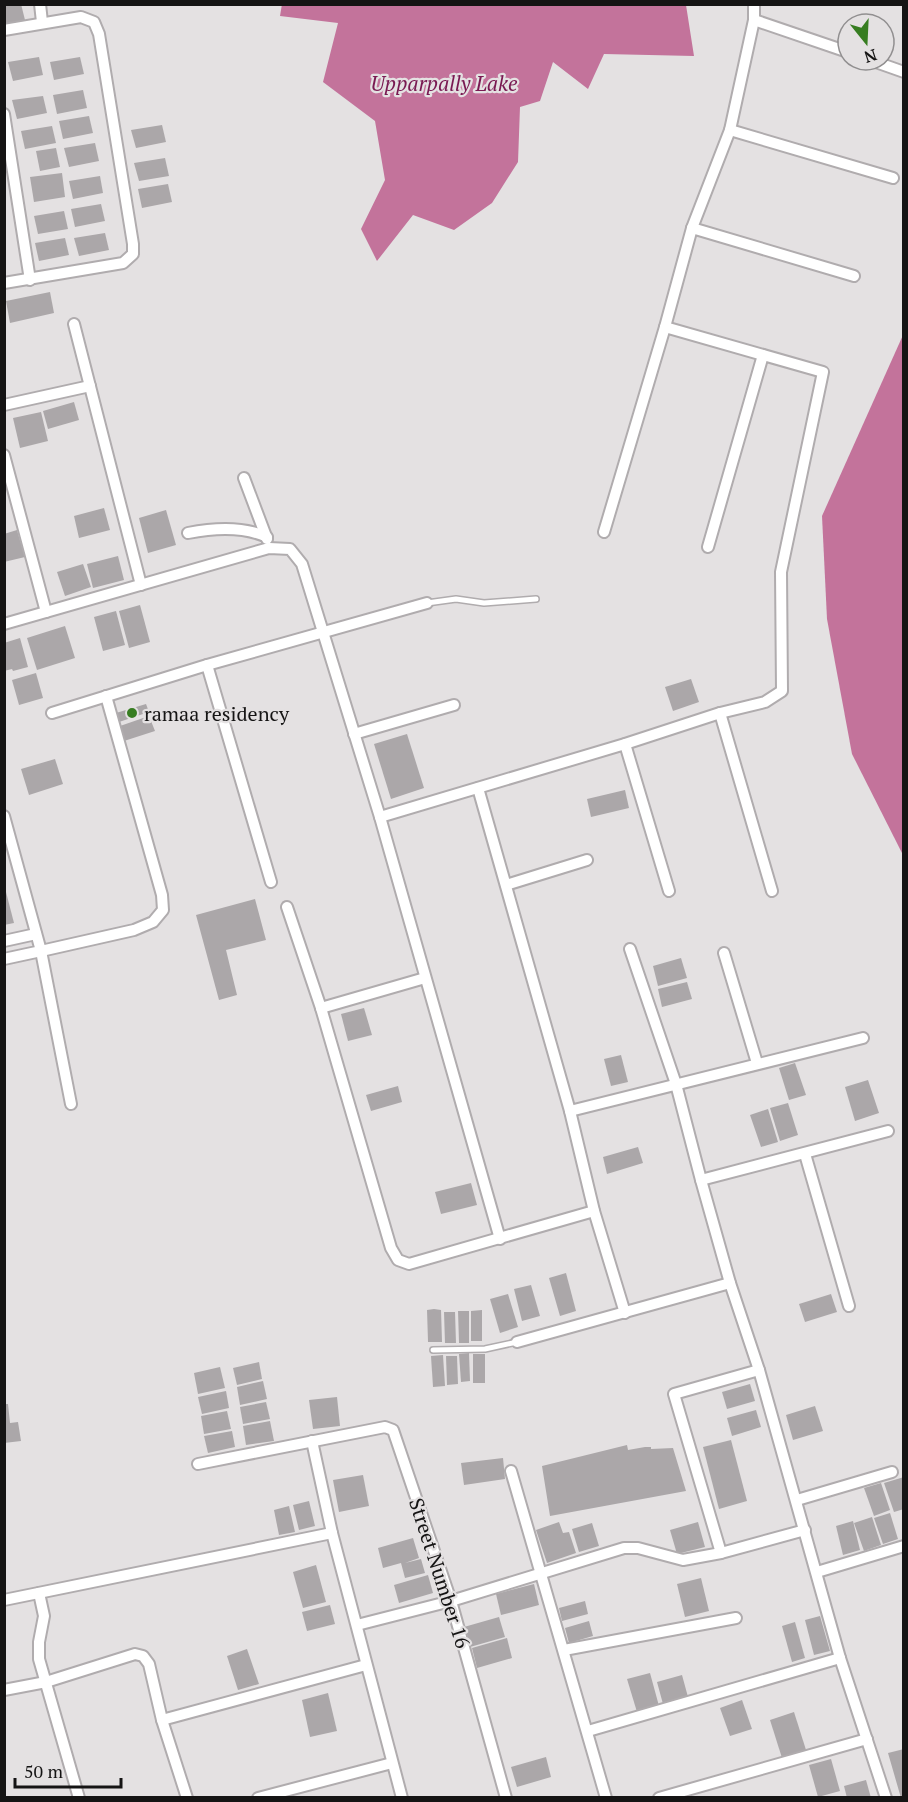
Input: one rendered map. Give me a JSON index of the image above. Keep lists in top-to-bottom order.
{
  "streets": {
    "street": ["Street Number 16"]
  },
  "water": ["Upparpally Lake"],
  "places": ["ramaa residency"],
  "scale_bar": "50 m",
  "north": "bottom"
}
